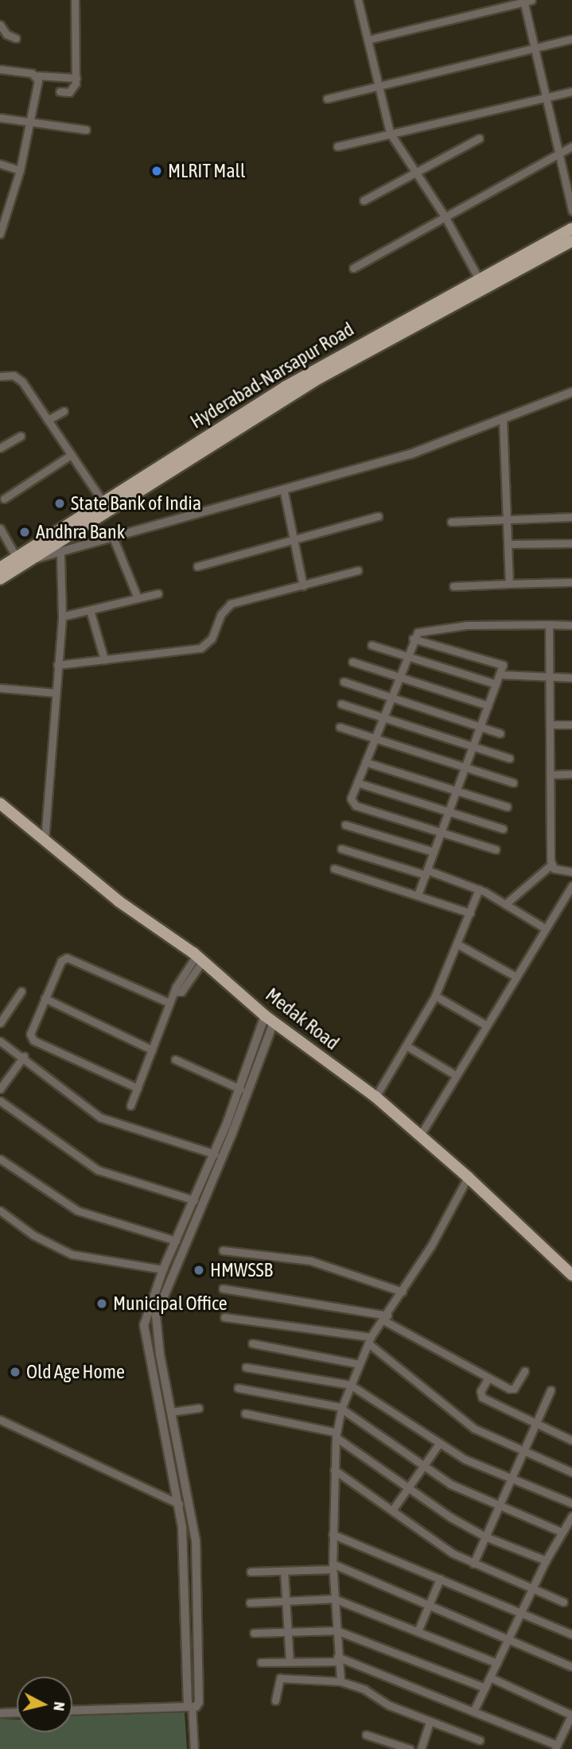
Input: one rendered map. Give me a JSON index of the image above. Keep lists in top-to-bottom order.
{
  "streets": {
    "main road": ["Hyderabad-Narsapur Road", "Medak Road"]
  },
  "places": [
    "MLRIT Mall",
    "State Bank of India",
    "Andhra Bank",
    "HMWSSB",
    "Municipal Office",
    "Old Age Home"
  ],
  "north": "right"
}
